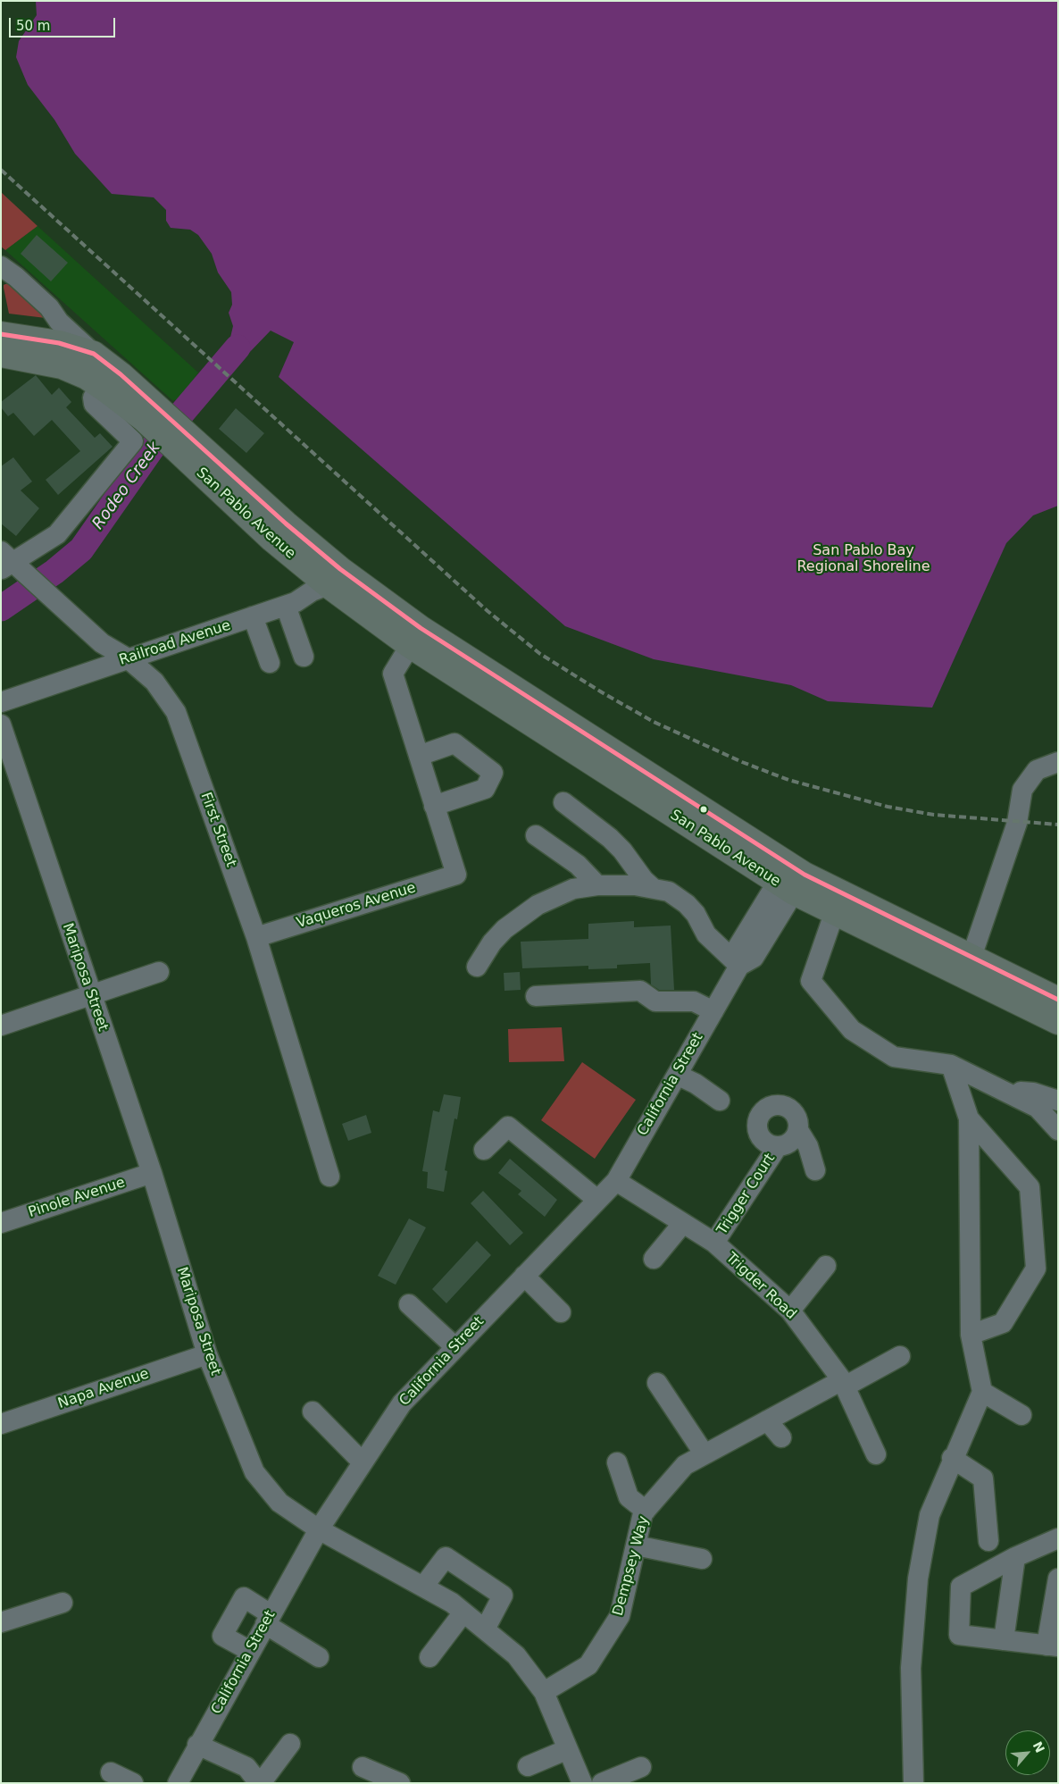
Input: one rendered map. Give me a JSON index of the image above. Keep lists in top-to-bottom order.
{
  "streets": {
    "main road": ["San Pablo Avenue"],
    "street": [
      "Railroad Avenue",
      "First Street",
      "Vaqueros Avenue",
      "Mariposa Street",
      "California Street",
      "Trigger Court",
      "Pinole Avenue",
      "Trigder Road",
      "Napa Avenue",
      "Dempsey Way"
    ]
  },
  "crossings": [
    ["San Pablo Avenue", "Railroad Avenue"],
    ["Railroad Avenue", "First Street"],
    ["First Street", "Vaqueros Avenue"],
    ["Mariposa Street", "California Street"],
    ["Mariposa Street", "Pinole Avenue"],
    ["Mariposa Street", "Napa Avenue"],
    ["Mariposa Street", "Dempsey Way"],
    ["California Street", "Trigder Road"],
    ["Trigger Court", "Trigder Road"],
    ["Trigder Road", "Dempsey Way"]
  ],
  "water": ["Rodeo Creek"],
  "parks": ["San Pablo Bay Regional Shoreline"],
  "scale_bar": "50 m",
  "north": "top right"
}
